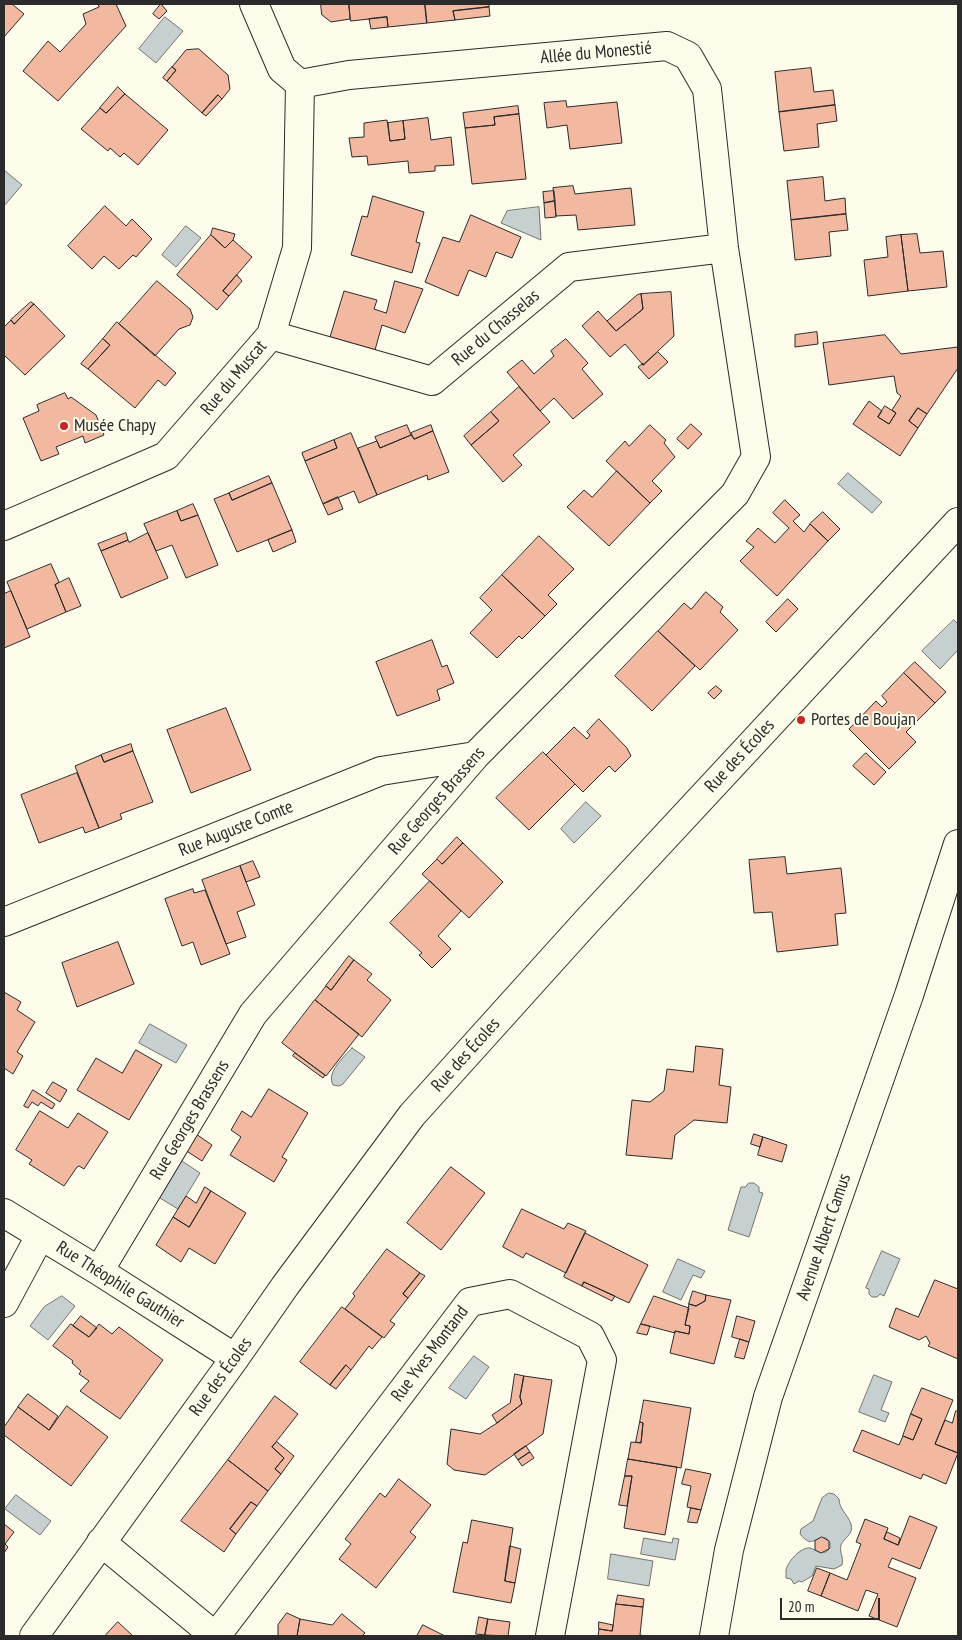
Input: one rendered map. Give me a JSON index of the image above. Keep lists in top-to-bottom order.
{
  "streets": {
    "street": [
      "Allée du Monestié",
      "Rue du Chasselas",
      "Rue du Muscat",
      "Rue des Écoles",
      "Rue Georges Brassens",
      "Rue Auguste Comte",
      "Avenue Albert Camus",
      "Rue Théophile Gauthier",
      "Rue Yves Montand"
    ]
  },
  "crossings": [
    ["Allée du Monestié", "Rue du Chasselas"],
    ["Allée du Monestié", "Rue du Muscat"],
    ["Allée du Monestié", "Rue Georges Brassens"],
    ["Rue du Chasselas", "Rue du Muscat"],
    ["Rue des Écoles", "Rue Théophile Gauthier"],
    ["Rue Georges Brassens", "Rue Auguste Comte"],
    ["Rue Georges Brassens", "Rue Théophile Gauthier"]
  ],
  "places": ["Musée Chapy", "Portes de Boujan"],
  "scale_bar": "20 m"
}
